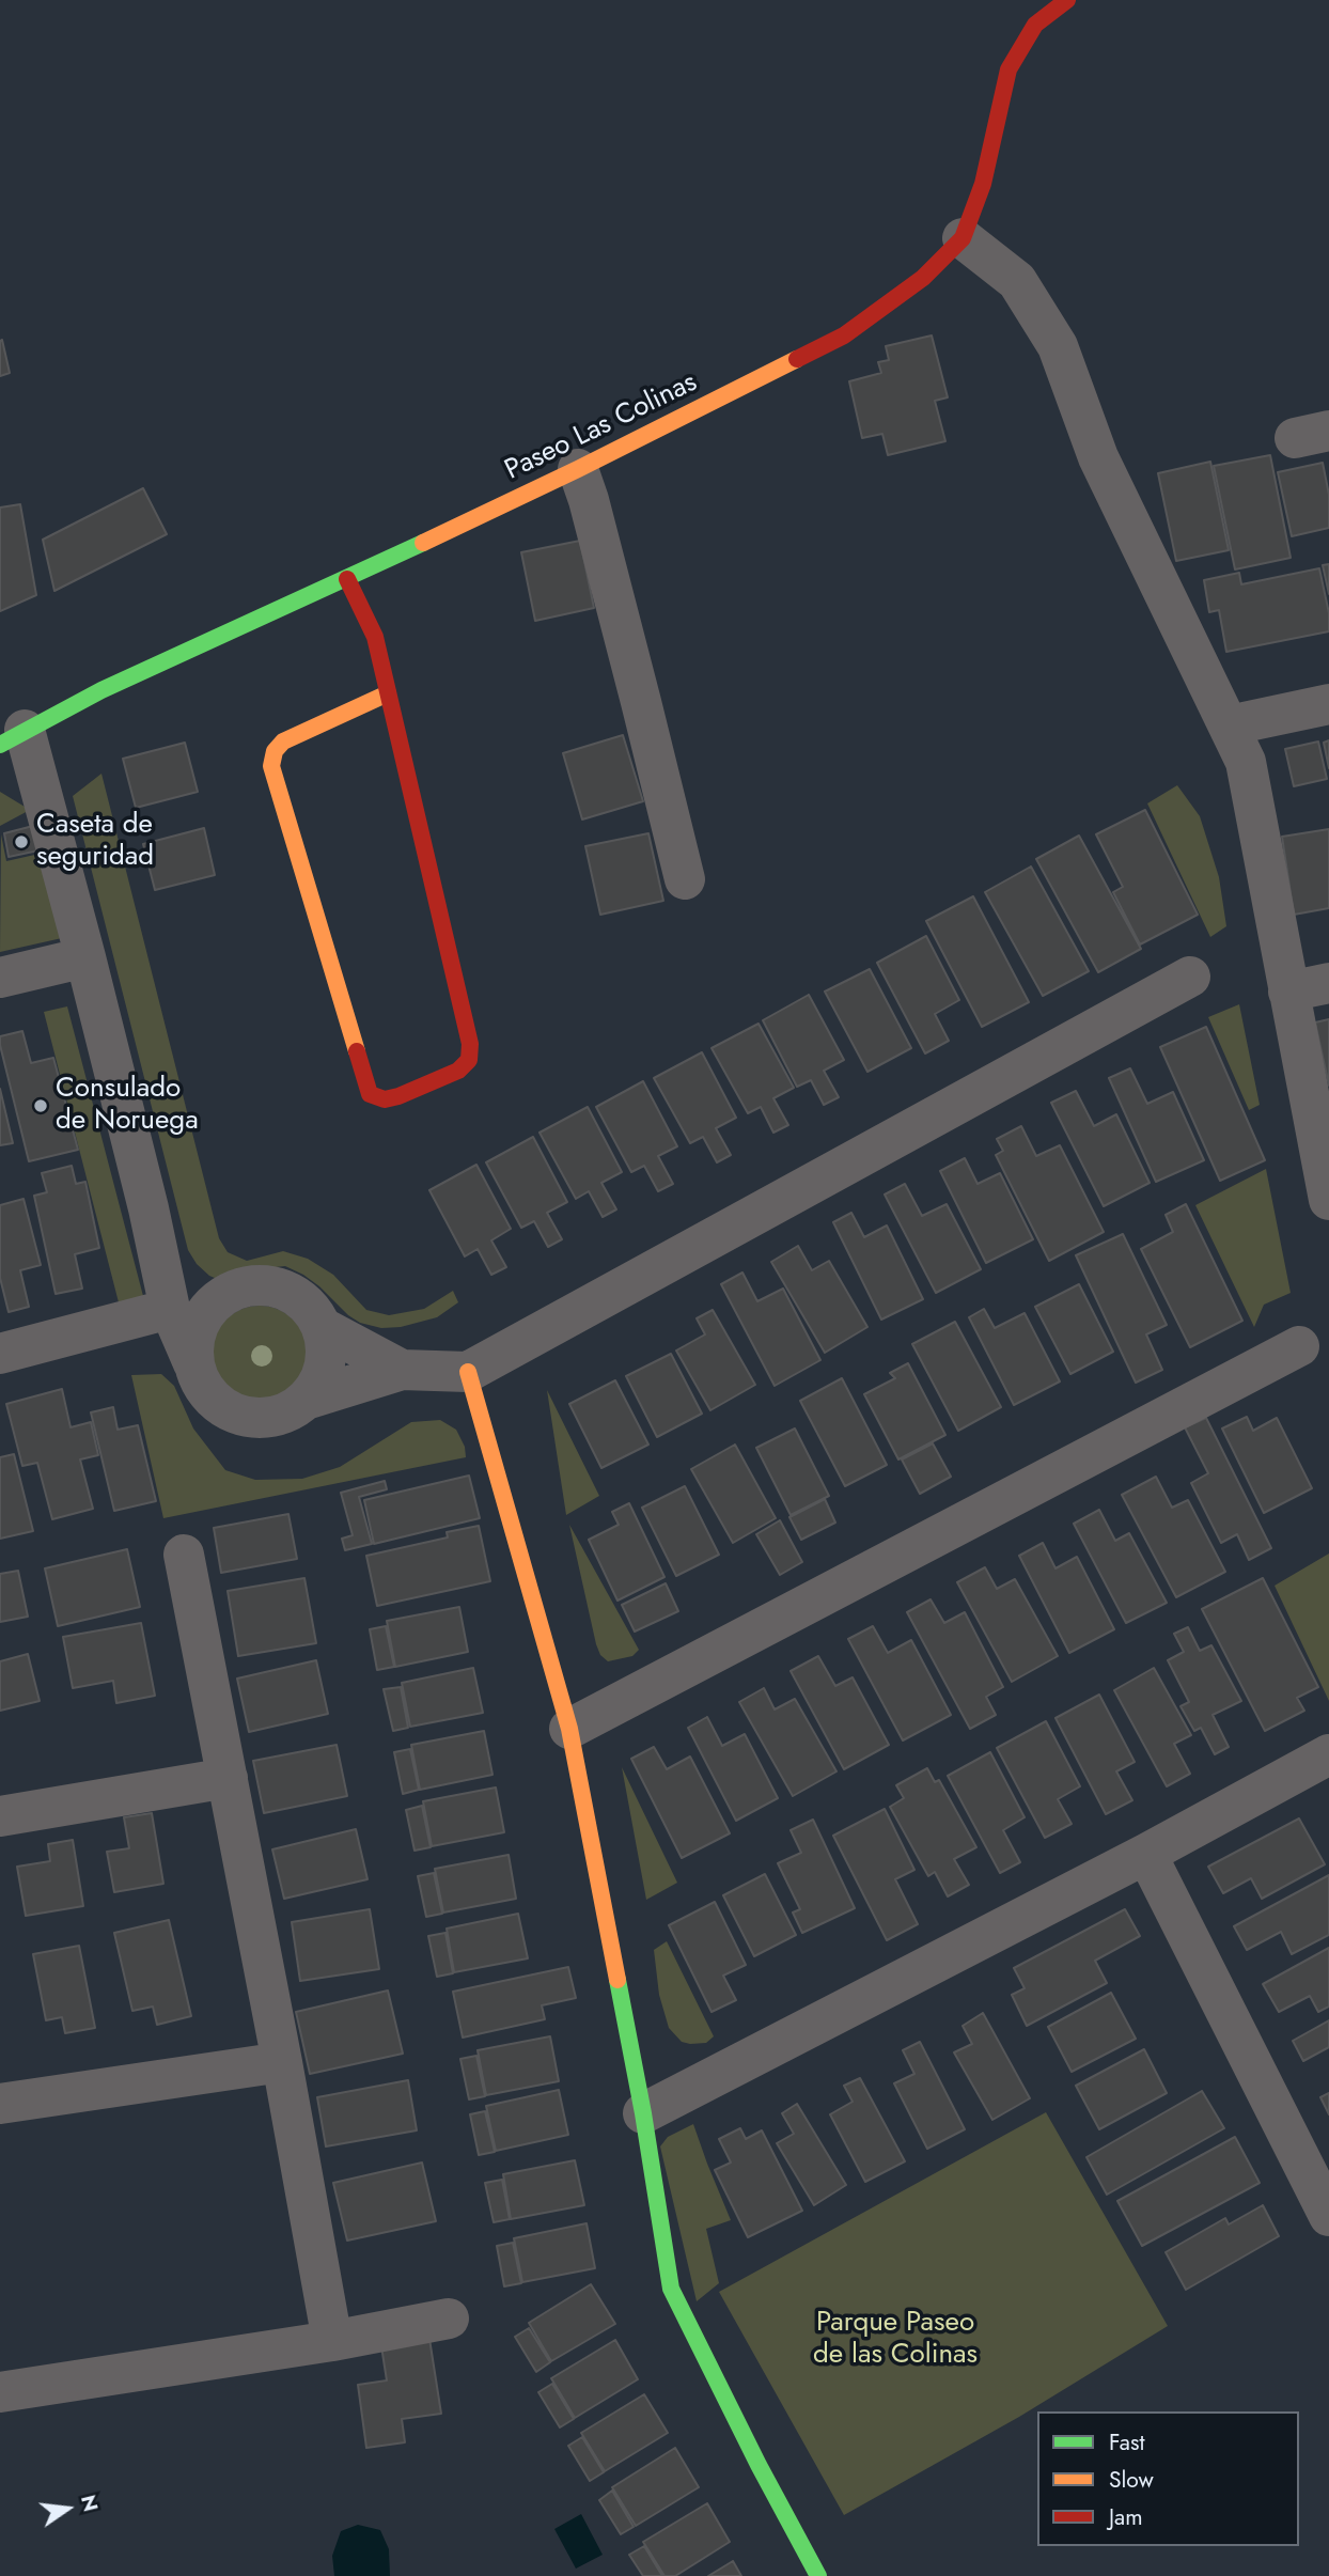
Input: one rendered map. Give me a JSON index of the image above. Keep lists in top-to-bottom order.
{
  "streets": {
    "street": ["Paseo Las Colinas"]
  },
  "parks": ["Parque Paseo de las Colinas"],
  "places": ["Caseta de seguridad", "Consulado de Noruega"],
  "legend": ["Fast", "Slow", "Jam"],
  "north": "right"
}
